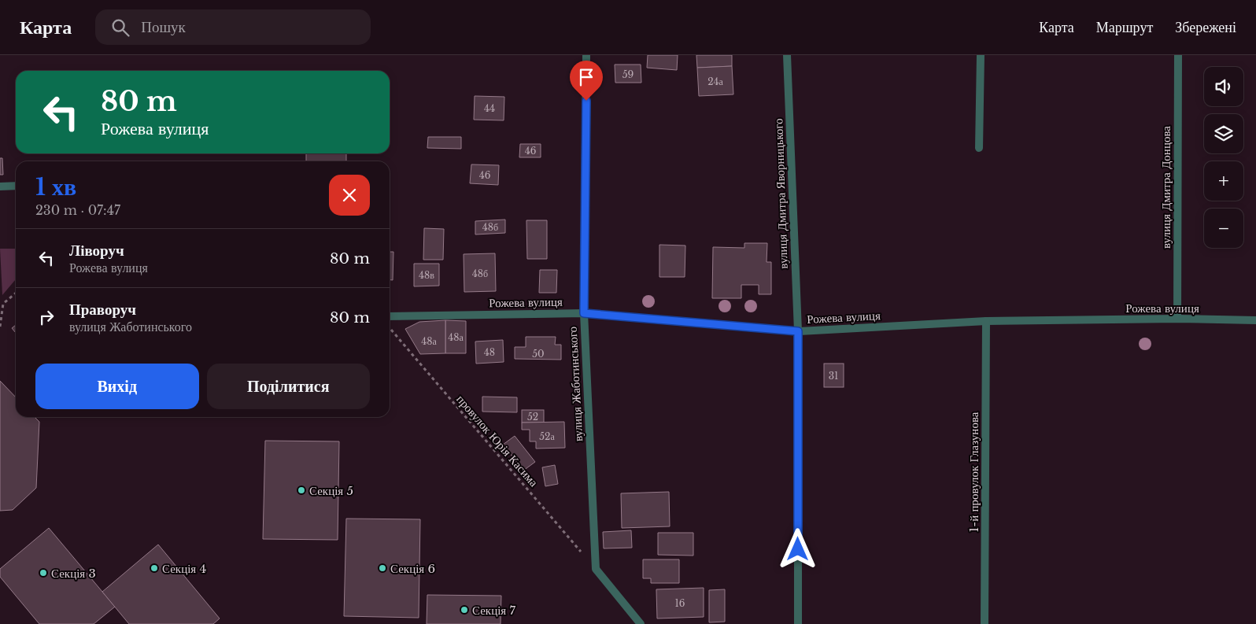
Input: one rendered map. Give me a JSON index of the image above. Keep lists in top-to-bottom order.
{
  "streets": {
    "street": [
      "вулиця Дмитра Донцова",
      "вулиця Дмитра Яворницького",
      "Рожева вулиця",
      "вулиця Жаботинського",
      "1-й провулок Глазунова"
    ],
    "path": ["провулок Юрія Касима"]
  },
  "crossings": [
    ["вулиця Дмитра Донцова", "Рожева вулиця"],
    ["вулиця Дмитра Яворницького", "Рожева вулиця"],
    ["Рожева вулиця", "вулиця Жаботинського"],
    ["Рожева вулиця", "1-й провулок Глазунова"],
    ["вулиця Жаботинського", "провулок Юрія Касима"]
  ],
  "places": [
    "Секція 5",
    "Секція 4",
    "Секція 6",
    "Секція 3",
    "Секція 7"
  ],
  "house_numbers": [
    "59",
    "24а",
    "44",
    "46",
    "46",
    "48б",
    "48б",
    "48в",
    "48а",
    "48а",
    "48",
    "50",
    "31",
    "52",
    "52а",
    "16"
  ],
  "page": {
    "header": "Карта",
    "search": "Пошук",
    "nav": ["Карта", "Маршрут", "Збережені"],
    "map_buttons": ["+", "−"],
    "turn": ["80 m", "Рожева вулиця"],
    "heading": ["1 хв", "230 m · 07:47"],
    "list": [
      {
        "name": "Ліворуч",
        "note": "Рожева вулиця",
        "value": "80 m"
      },
      {
        "name": "Праворуч",
        "note": "вулиця Жаботинського",
        "value": "80 m"
      }
    ],
    "buttons": ["Вихід", "Поділитися"]
  }
}
